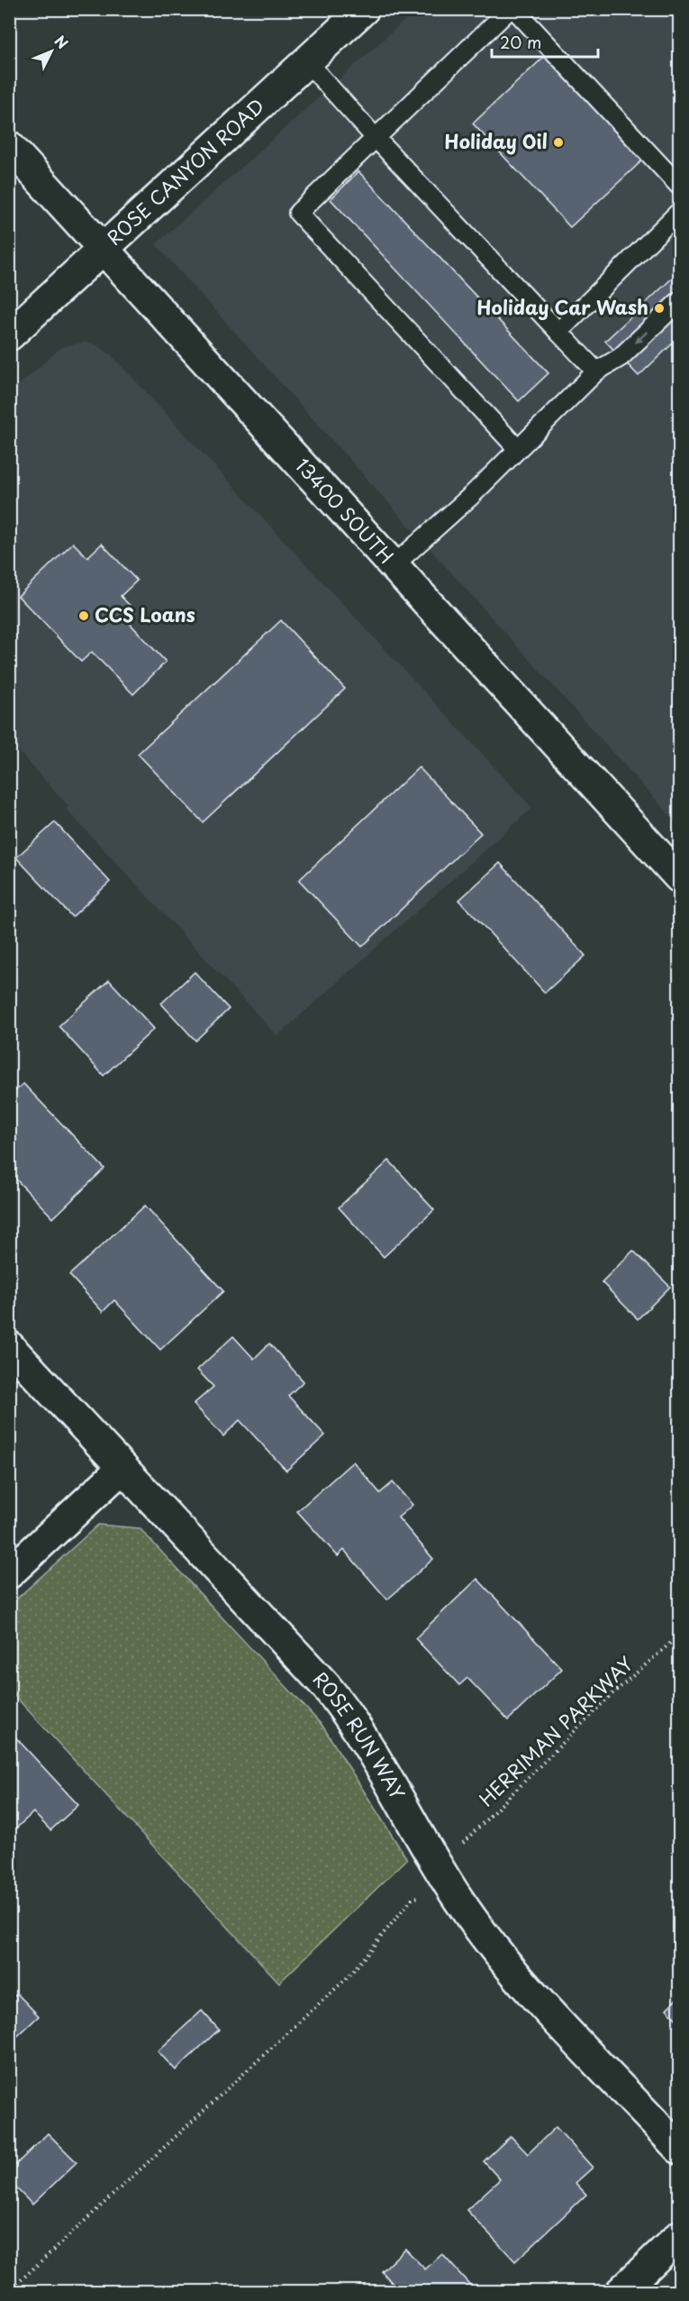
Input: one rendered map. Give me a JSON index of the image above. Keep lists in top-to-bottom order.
{
  "streets": {
    "street": ["ROSE CANYON ROAD", "13400 SOUTH", "ROSE RUN WAY"],
    "path": ["HERRIMAN PARKWAY"]
  },
  "crossings": [
    ["ROSE CANYON ROAD", "13400 SOUTH"]
  ],
  "places": ["Holiday Oil", "Holiday Car Wash", "CCS Loans"],
  "scale_bar": "20 m",
  "north": "top right"
}
